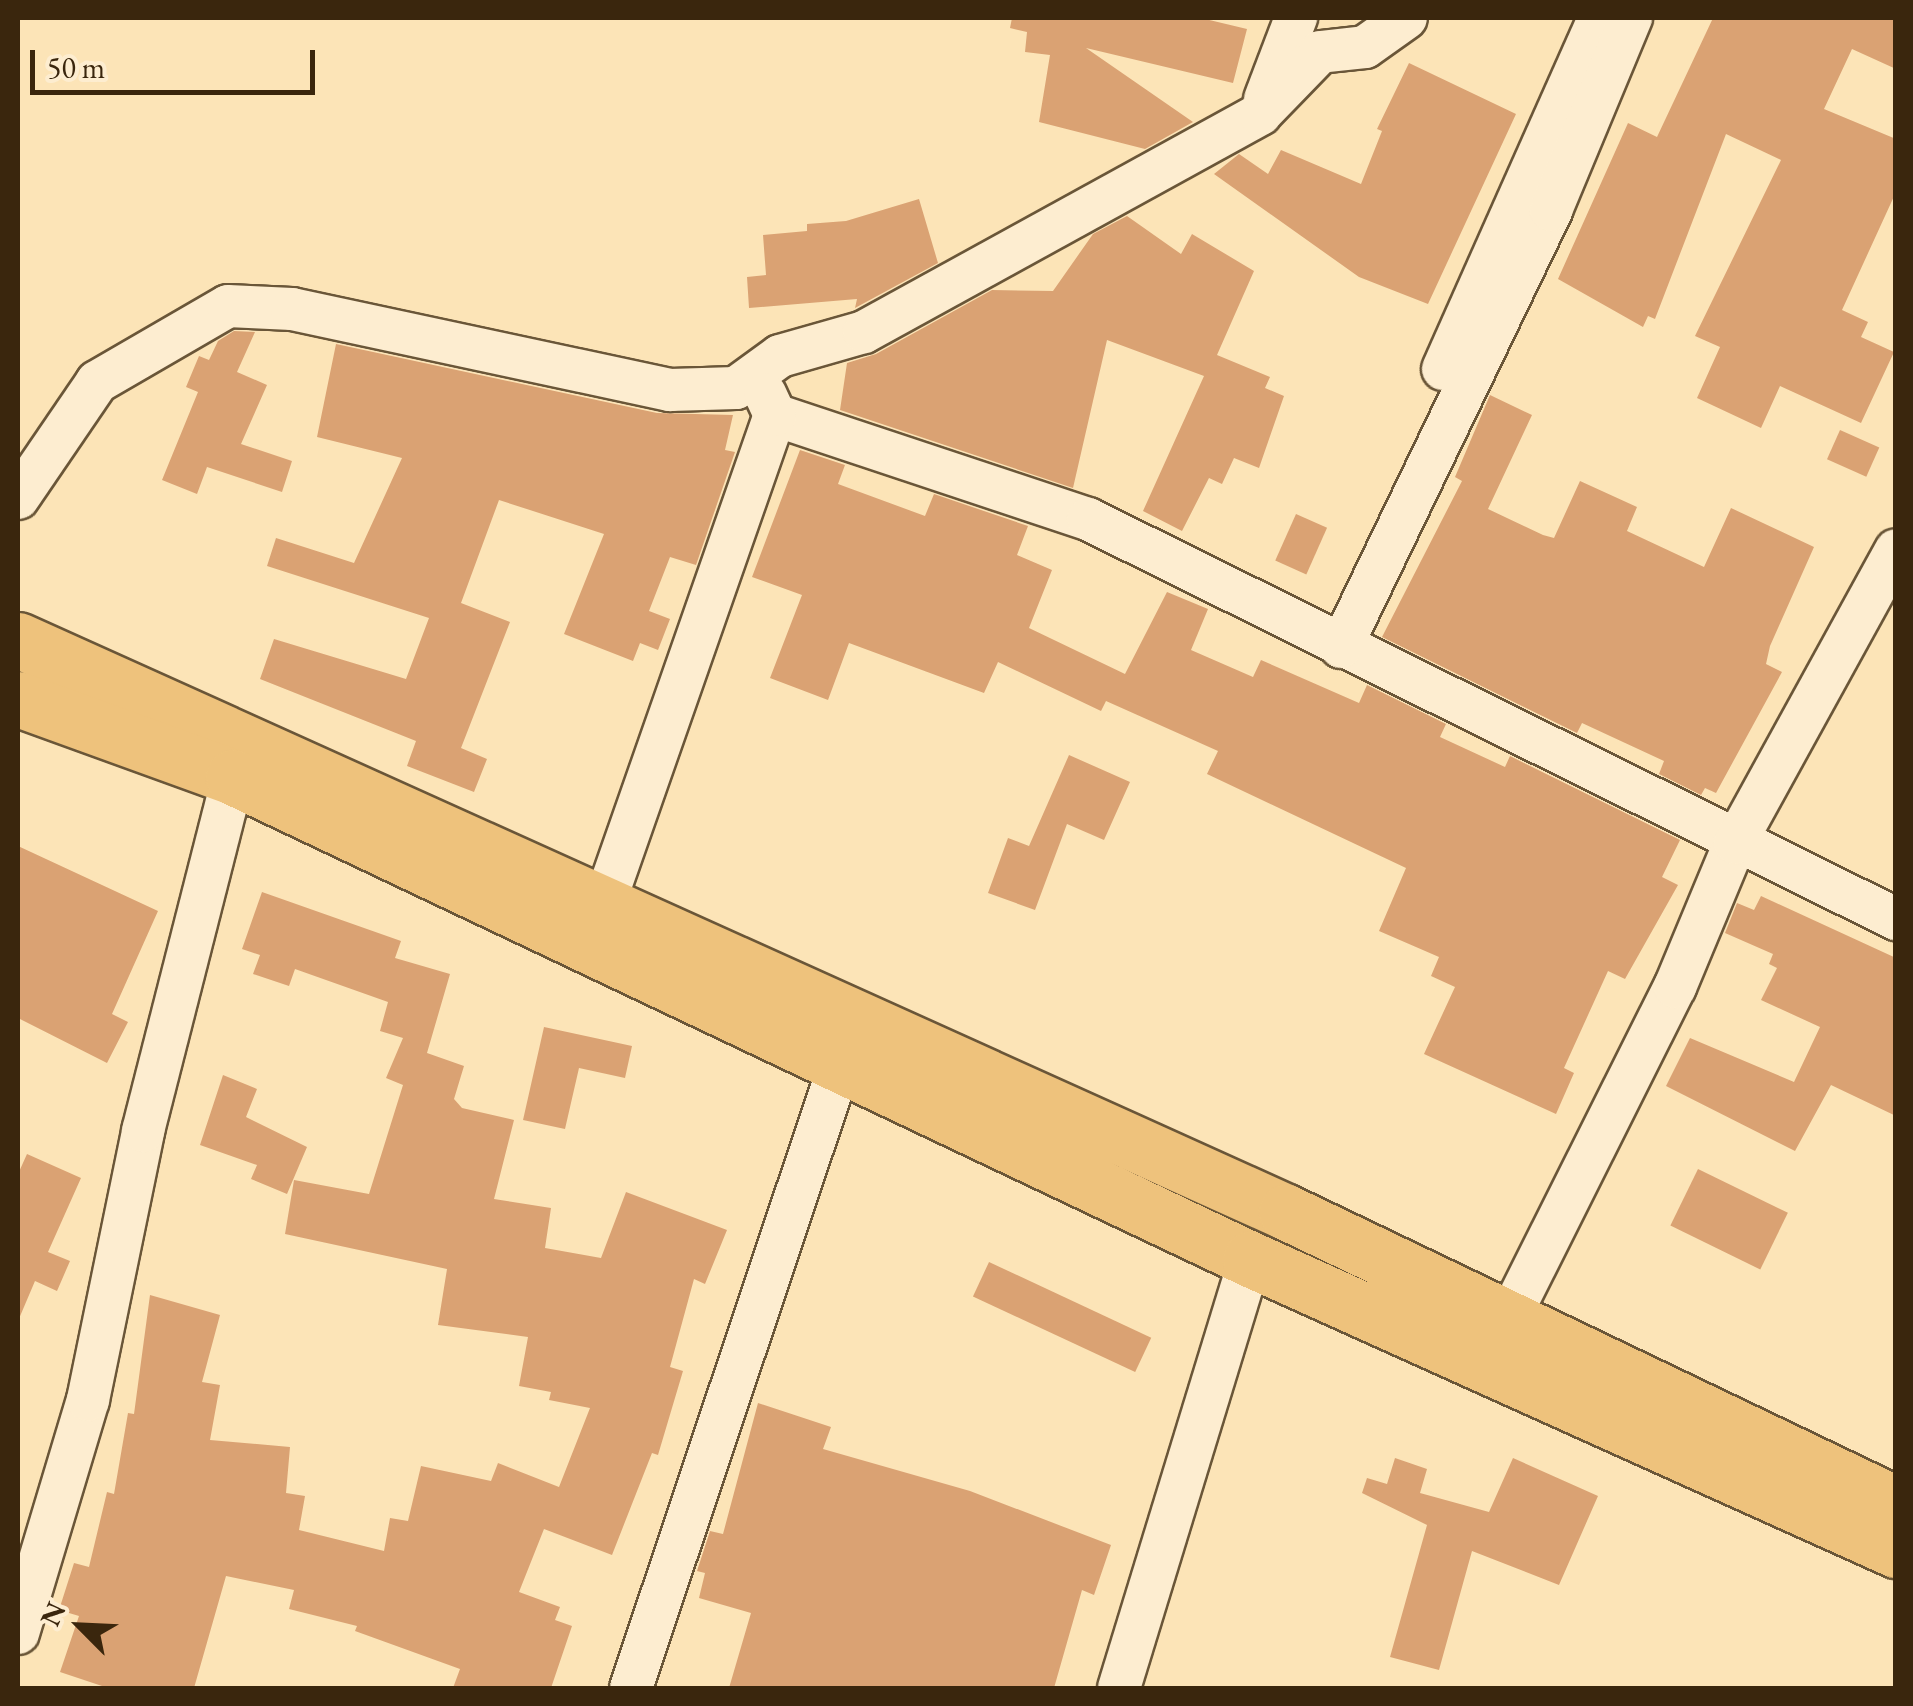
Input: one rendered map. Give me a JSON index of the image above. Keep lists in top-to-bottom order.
{
  "scale_bar": "50 m",
  "north": "top left"
}
